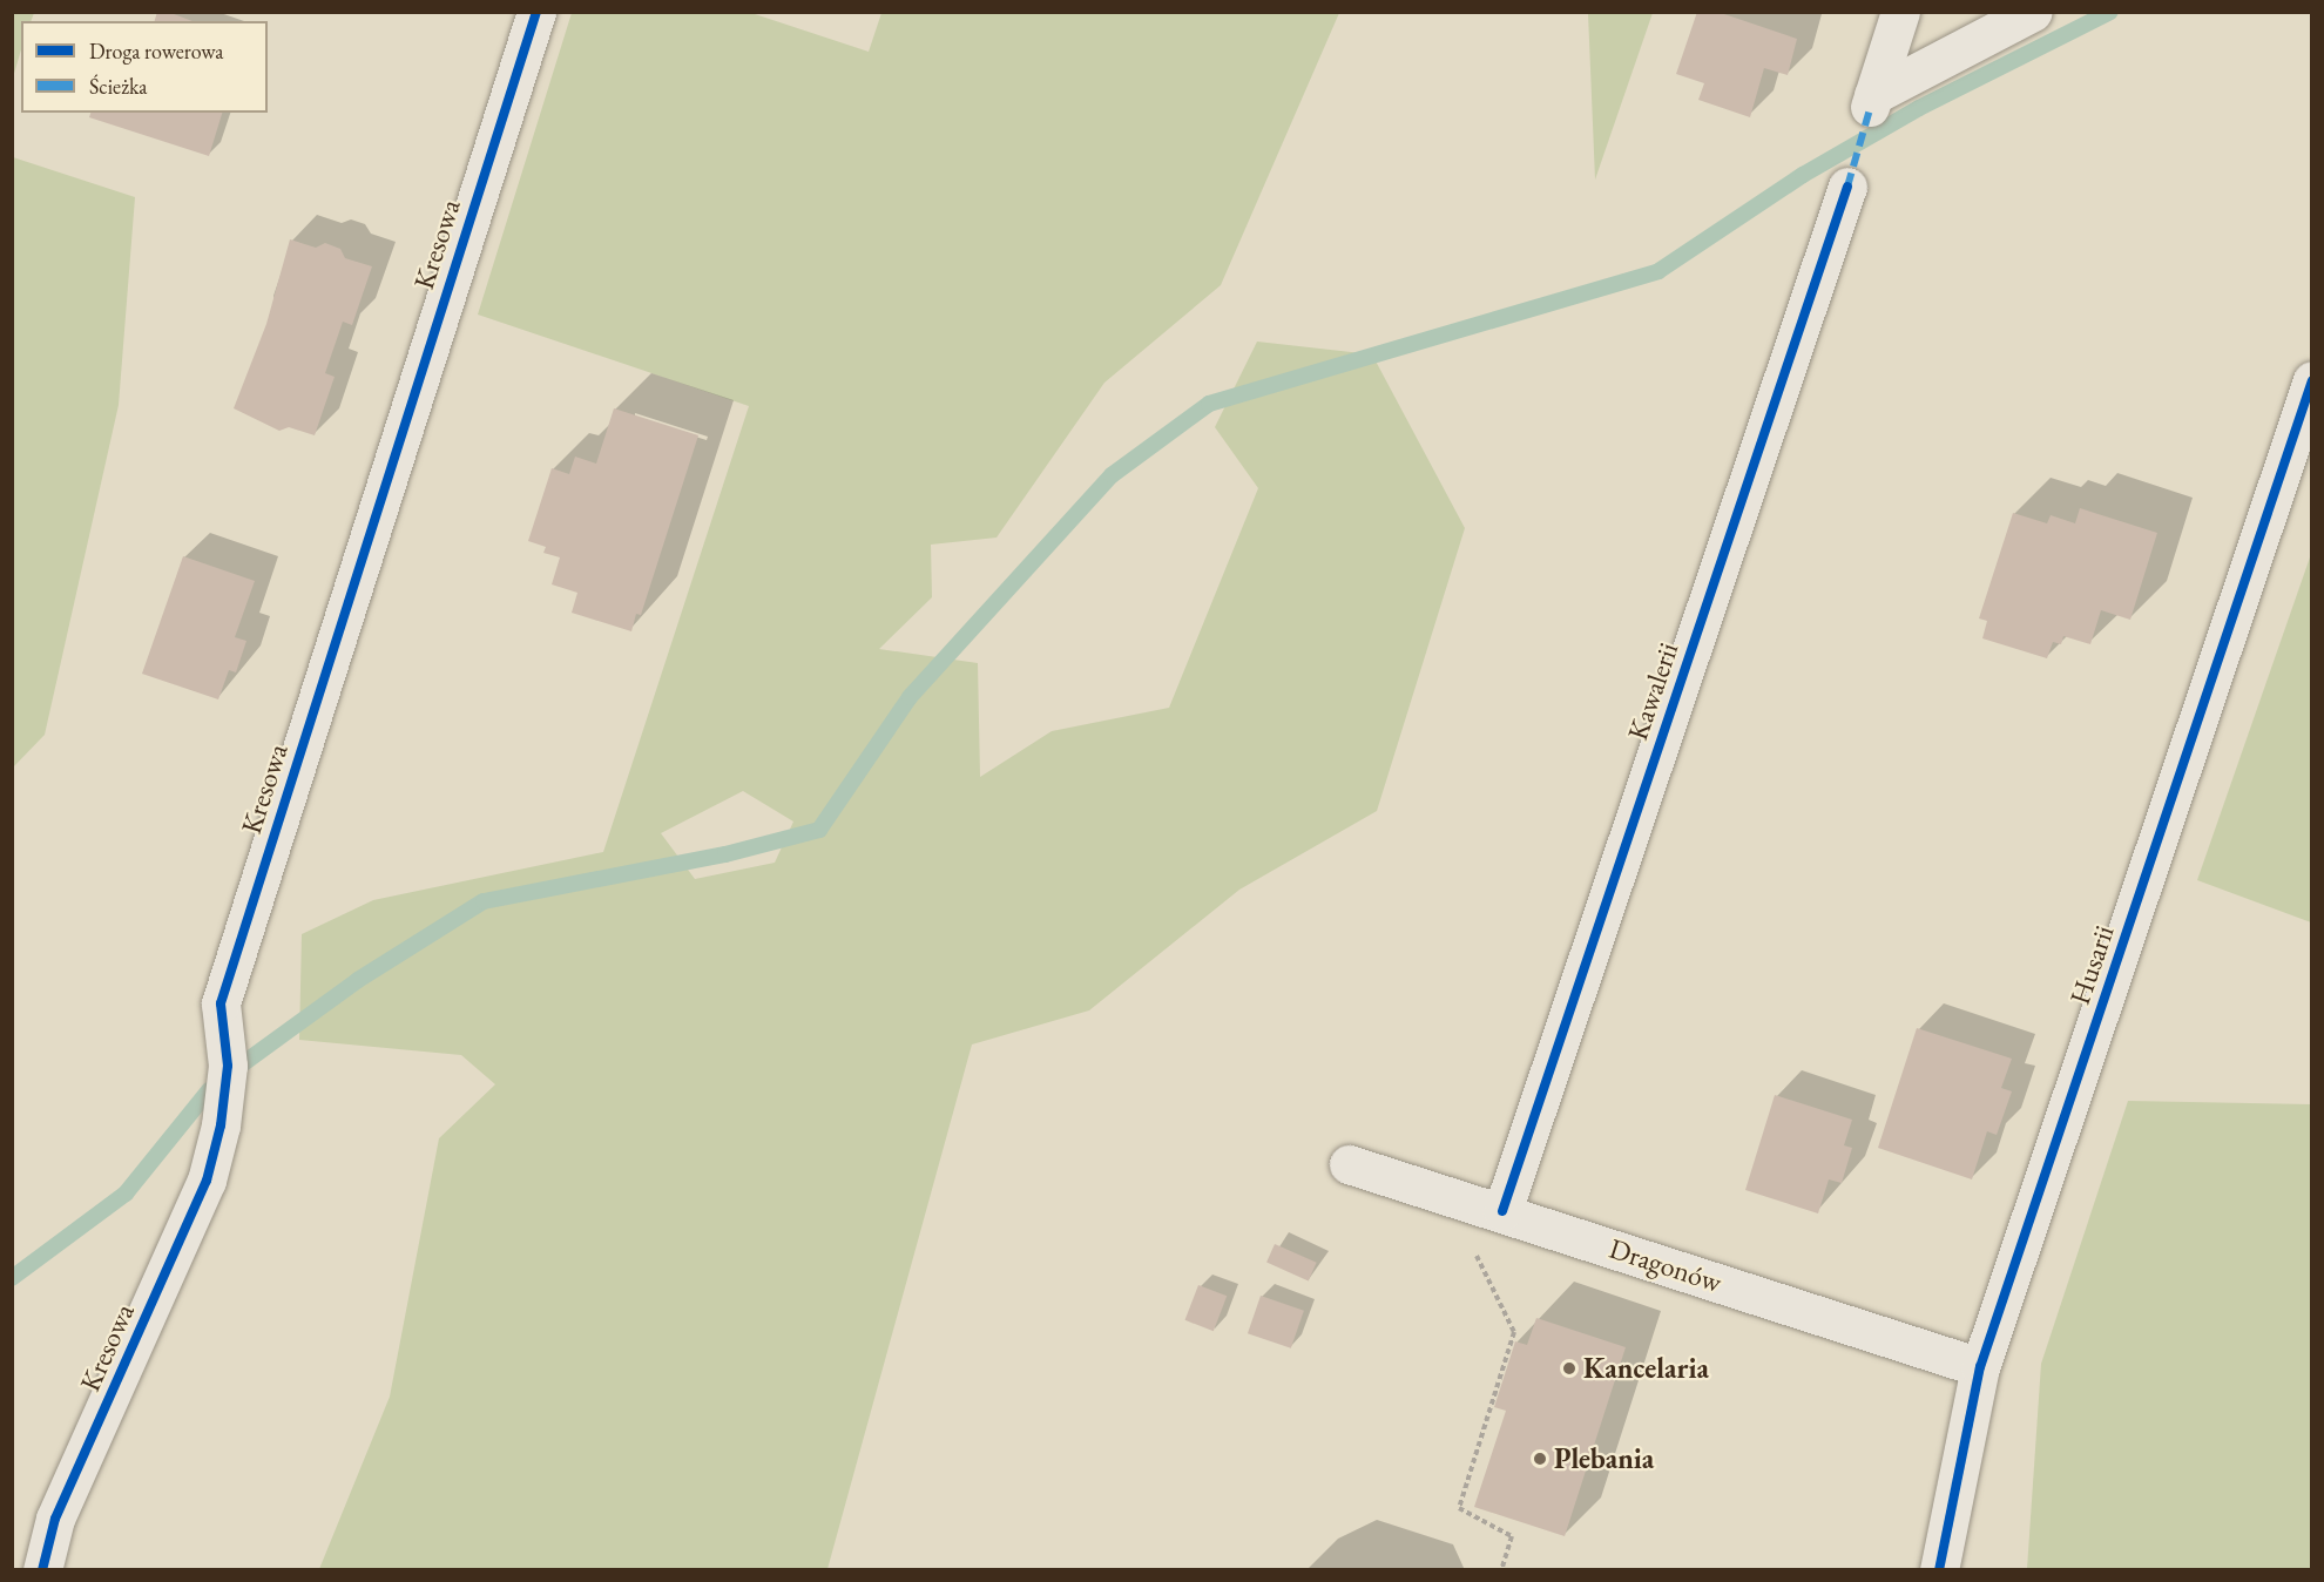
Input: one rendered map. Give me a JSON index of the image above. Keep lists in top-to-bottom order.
{
  "streets": {
    "street": [
      "Kresowa",
      "Kawalerii",
      "Husarii",
      "Dragonów"
    ]
  },
  "crossings": [
    ["Kawalerii", "Dragonów"],
    ["Husarii", "Dragonów"]
  ],
  "places": ["Kancelaria", "Plebania"],
  "legend": ["Droga rowerowa", "Ścieżka"]
}
